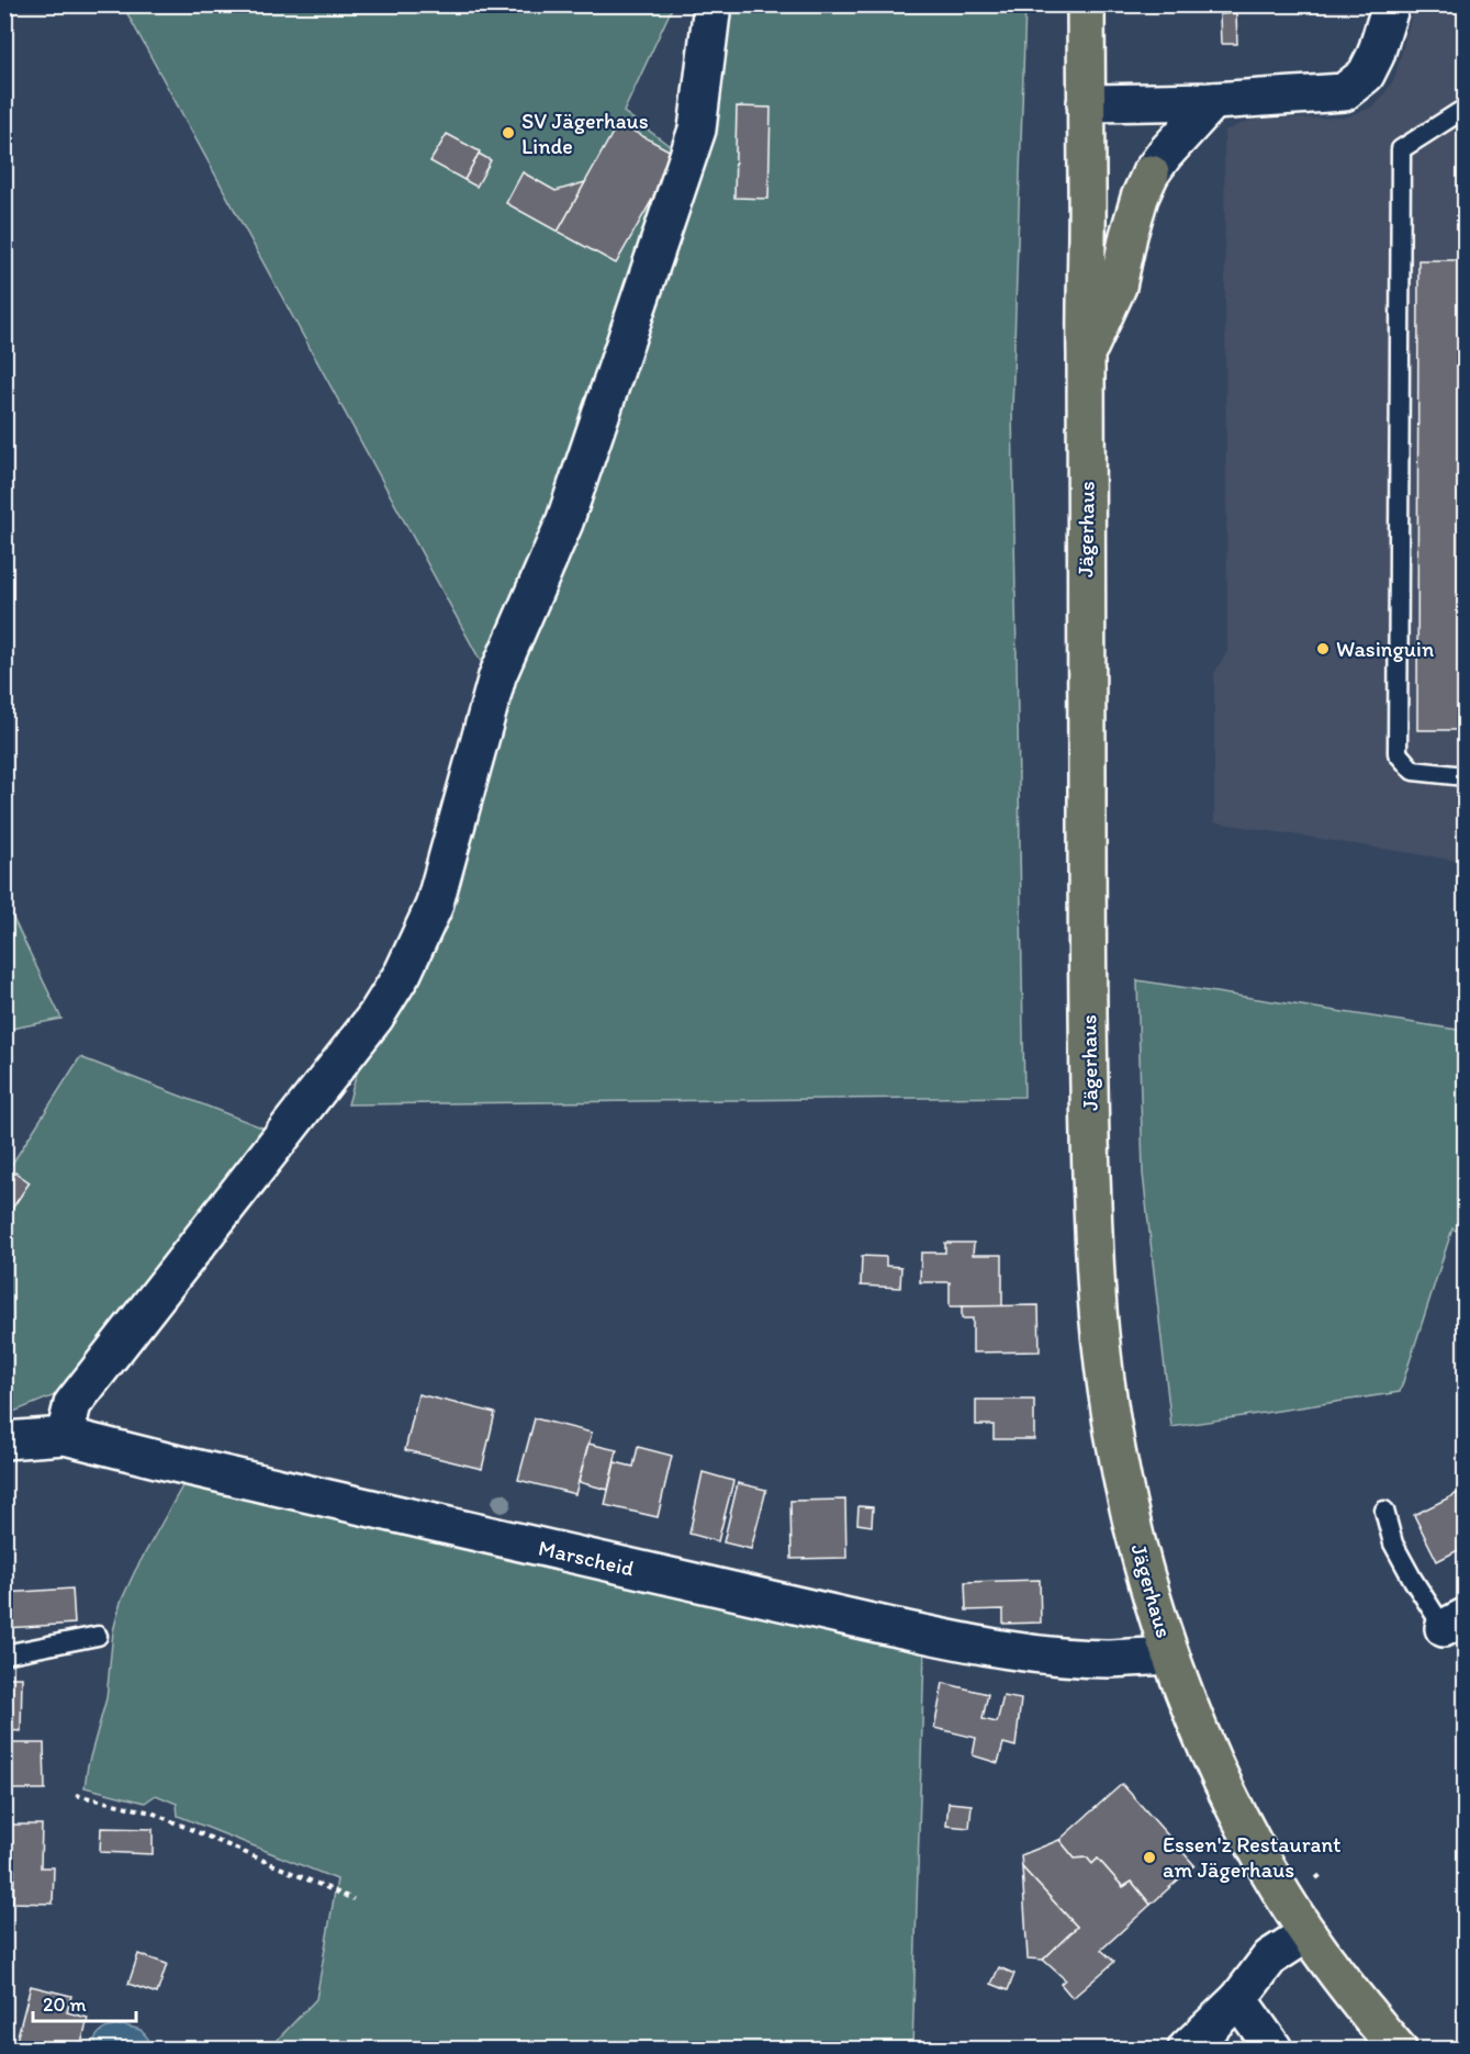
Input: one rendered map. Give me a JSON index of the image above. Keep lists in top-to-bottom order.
{
  "streets": {
    "main road": ["Jägerhaus"],
    "street": ["Marscheid"]
  },
  "crossings": [
    ["Jägerhaus", "Marscheid"]
  ],
  "places": ["SV Jägerhaus Linde", "Wasinguin", "Essen'z Restaurant am Jägerhaus"],
  "scale_bar": "20 m"
}
